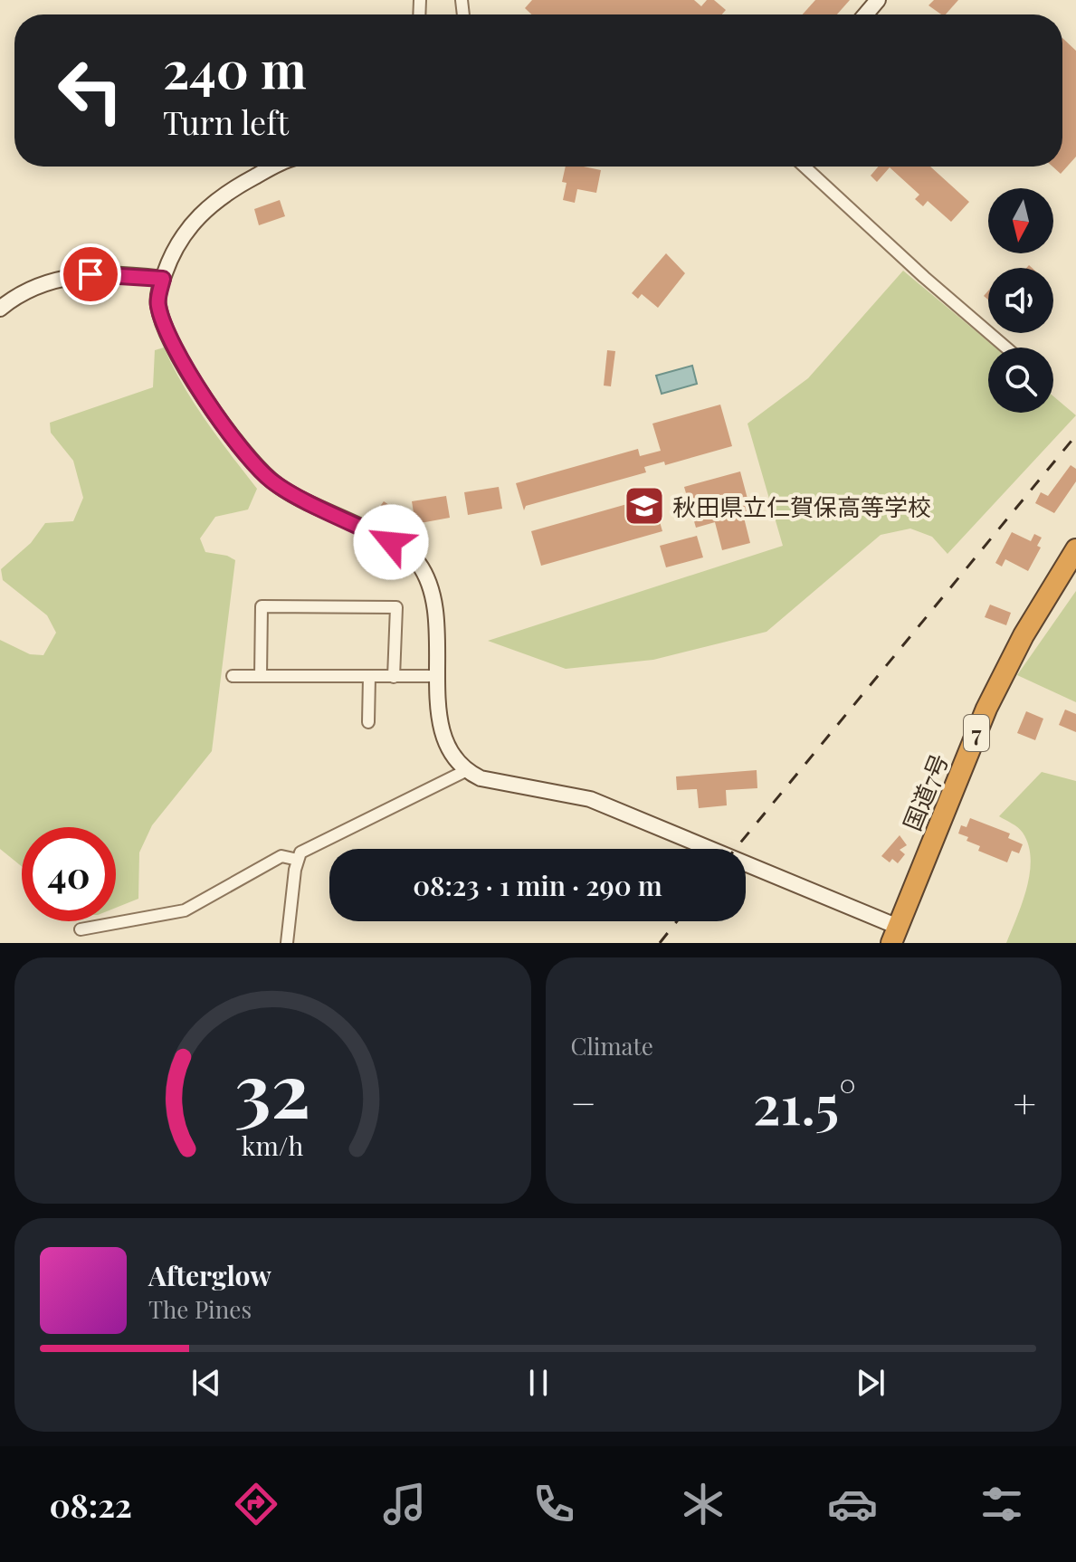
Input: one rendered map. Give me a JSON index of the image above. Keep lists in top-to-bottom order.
{
  "streets": {
    "highway": ["7", "国道7号"]
  },
  "places": {
    "school or university": ["秋田県立仁賀保高等学校"]
  },
  "north": "bottom",
  "page": {
    "turn": ["240 m", "Turn left"],
    "limit": "40",
    "trip": "08:23 · 1 min · 290 m",
    "tile": "Climate",
    "heat": ["−", "21.5°", "+"],
    "song": ["Afterglow", "The Pines"],
    "tabs": "08:22",
    "gauge": ["32", "km/h"]
  }
}
